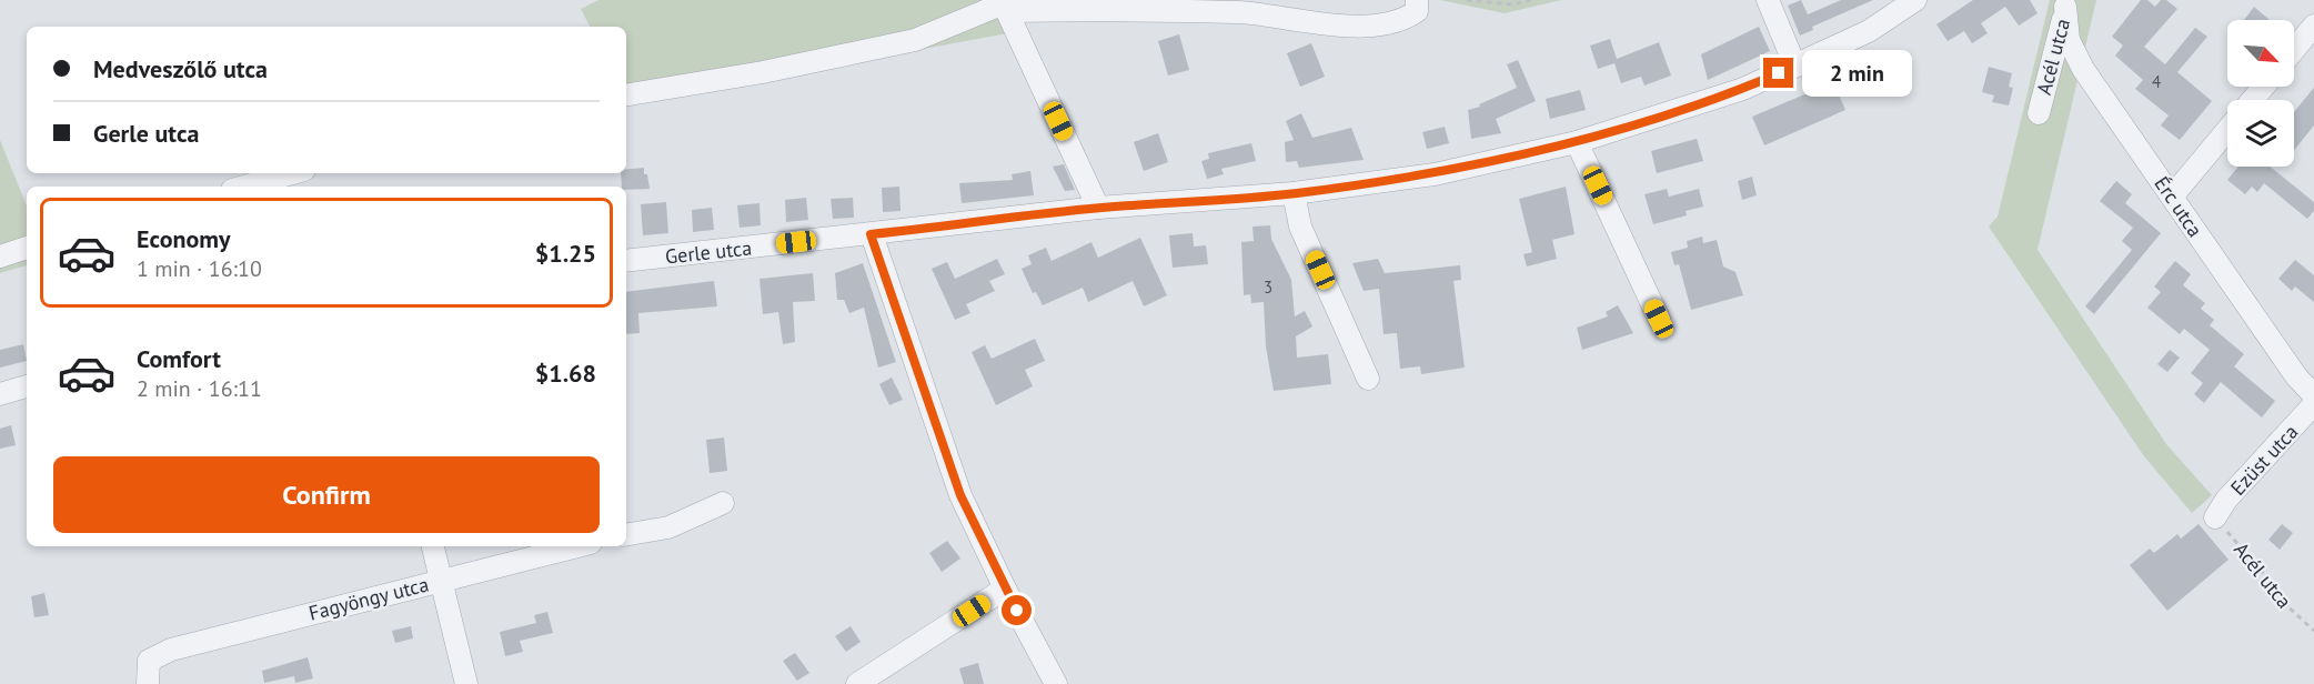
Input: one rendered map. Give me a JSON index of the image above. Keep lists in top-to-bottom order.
{
  "streets": {
    "street": [
      "Acél utca",
      "Érc utca",
      "Gerle utca",
      "Ezüst utca",
      "Fagyöngy utca"
    ]
  },
  "crossings": [
    ["Acél utca", "Érc utca"],
    ["Acél utca", "Ezüst utca"]
  ],
  "house_numbers": ["4", "3"],
  "north": "bottom right",
  "page": {
    "banner": ["Medveszőlő utca", "Gerle utca"],
    "bubble": "2 min",
    "list": [
      {
        "name": "Economy",
        "note": "1 min · 16:10",
        "value": "$1.25"
      },
      {
        "name": "Comfort",
        "note": "2 min · 16:11",
        "value": "$1.68"
      }
    ],
    "buttons": "Confirm"
  }
}
